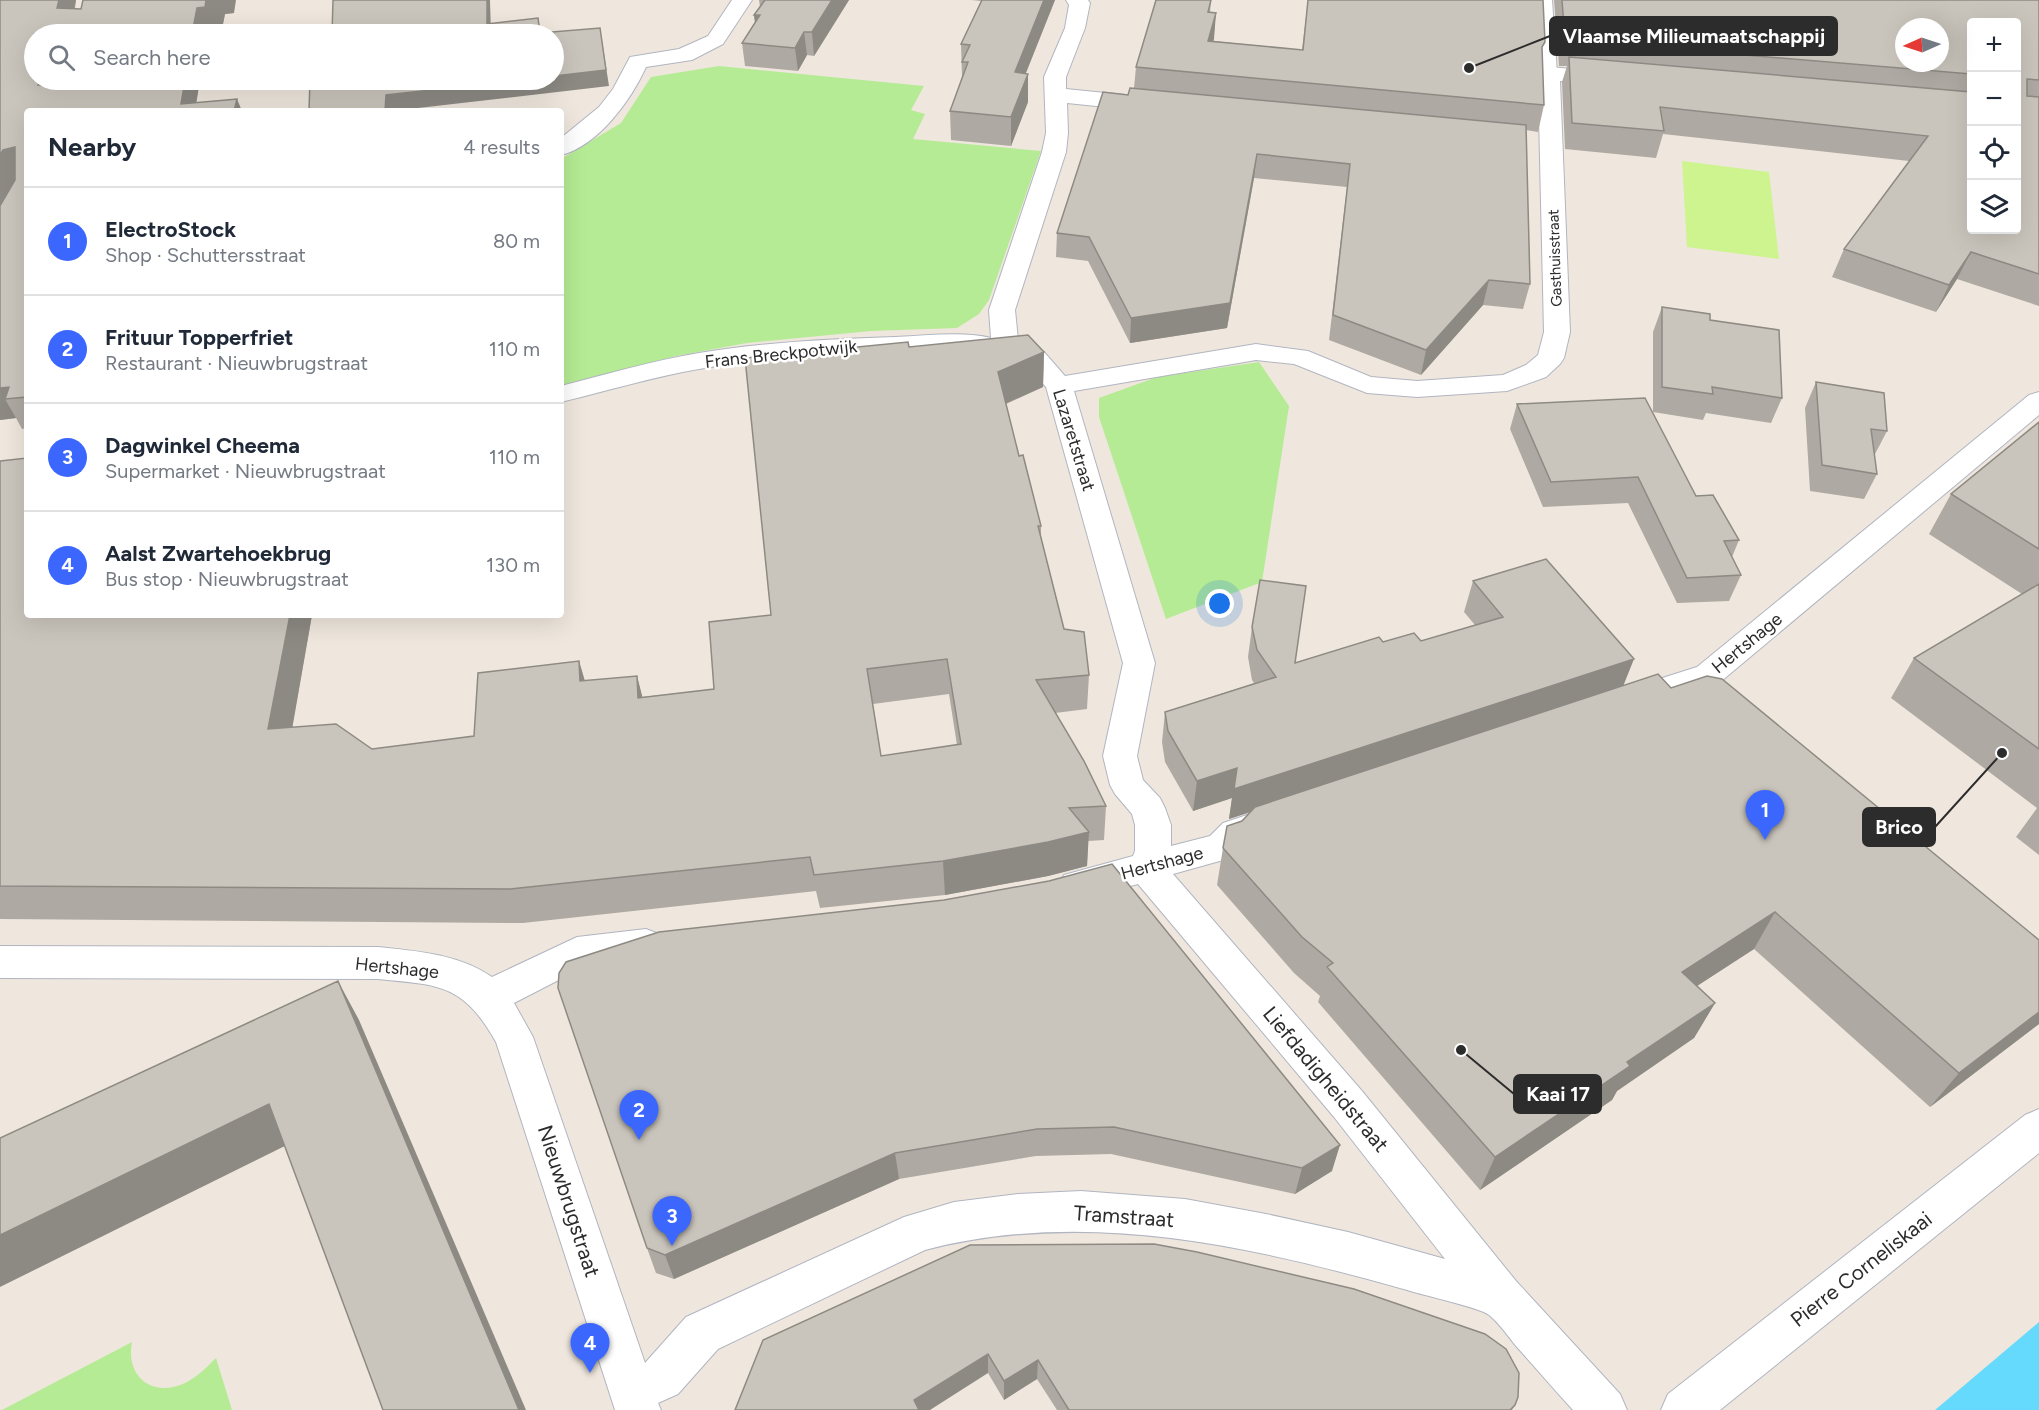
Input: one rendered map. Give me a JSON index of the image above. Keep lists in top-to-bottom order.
{
  "streets": {
    "street": [
      "Gasthuisstraat",
      "Frans Breckpotwijk",
      "Lazaretstraat",
      "Hertshage",
      "Liefdadigheidstraat",
      "Nieuwbrugstraat",
      "Tramstraat",
      "Pierre Corneliskaai"
    ]
  },
  "crossings": [
    ["Gasthuisstraat", "Lazaretstraat"],
    ["Frans Breckpotwijk", "Lazaretstraat"],
    ["Lazaretstraat", "Hertshage"],
    ["Lazaretstraat", "Liefdadigheidstraat"],
    ["Hertshage", "Liefdadigheidstraat"],
    ["Hertshage", "Nieuwbrugstraat"],
    ["Liefdadigheidstraat", "Tramstraat"],
    ["Nieuwbrugstraat", "Tramstraat"]
  ],
  "places": ["Vlaamse Milieumaatschappij", "Brico", "Kaai 17"],
  "north": "left",
  "page": {
    "map_buttons": ["+", "−"],
    "search": "Search here",
    "heading": ["Nearby", "4 results"],
    "list": [
      {
        "mark": "1",
        "name": "ElectroStock",
        "note": "Shop · Schuttersstraat",
        "value": "80 m"
      },
      {
        "mark": "2",
        "name": "Frituur Topperfriet",
        "note": "Restaurant · Nieuwbrugstraat",
        "value": "110 m"
      },
      {
        "mark": "3",
        "name": "Dagwinkel Cheema",
        "note": "Supermarket · Nieuwbrugstraat",
        "value": "110 m"
      },
      {
        "mark": "4",
        "name": "Aalst Zwartehoekbrug",
        "note": "Bus stop · Nieuwbrugstraat",
        "value": "130 m"
      }
    ],
    "pins": [
      "1",
      "2",
      "3",
      "4"
    ]
  }
}
